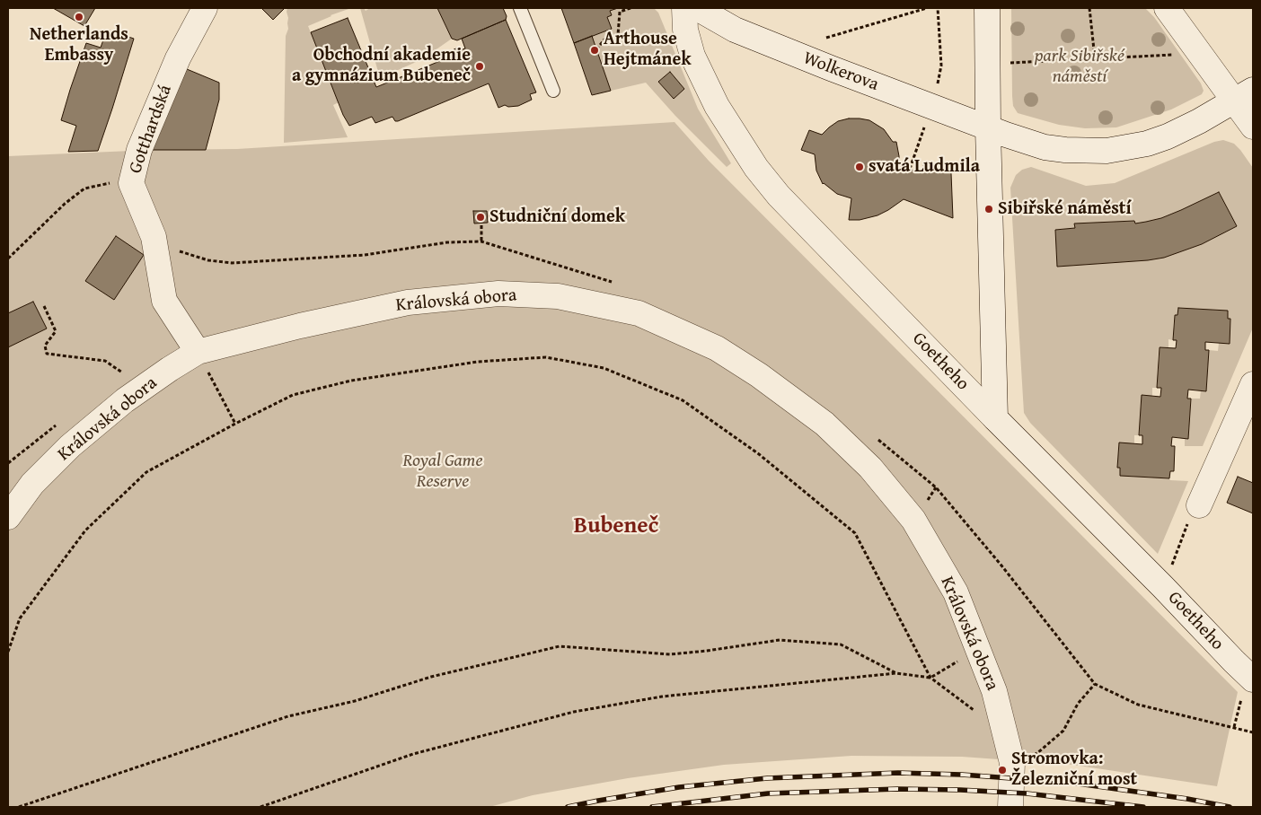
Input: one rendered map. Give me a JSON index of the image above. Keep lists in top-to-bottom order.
{
  "streets": {
    "street": [
      "Wolkerova",
      "Gotthardská",
      "Královská obora",
      "Goetheho"
    ]
  },
  "crossings": [
    ["Gotthardská", "Královská obora"]
  ],
  "districts": ["Bubeneč"],
  "parks": ["park Sibiřské náměstí", "Royal Game Reserve"],
  "places": [
    "Netherlands Embassy",
    "Arthouse Hejtmánek",
    "Obchodní akademie a gymnázium Bubeneč",
    "svatá Ludmila",
    "Sibiřské náměstí",
    "Studniční domek",
    "Stromovka: Železniční most"
  ]
}
